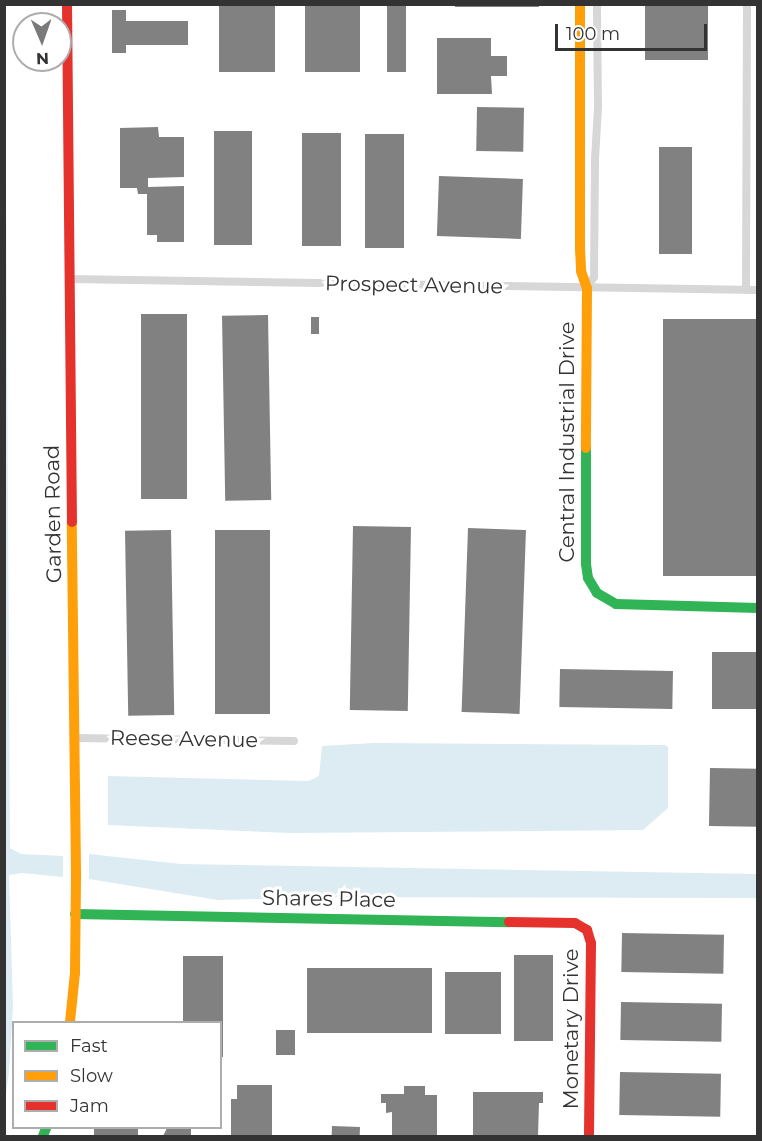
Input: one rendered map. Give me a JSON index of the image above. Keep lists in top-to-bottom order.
{
  "streets": {
    "street": [
      "Prospect Avenue",
      "Central Industrial Drive",
      "Garden Road",
      "Reese Avenue",
      "Shares Place",
      "Monetary Drive"
    ]
  },
  "crossings": [
    ["Prospect Avenue", "Central Industrial Drive"],
    ["Prospect Avenue", "Garden Road"],
    ["Garden Road", "Reese Avenue"],
    ["Garden Road", "Shares Place"],
    ["Shares Place", "Monetary Drive"]
  ],
  "legend": ["Fast", "Slow", "Jam"],
  "scale_bar": "100 m",
  "north": "bottom"
}
